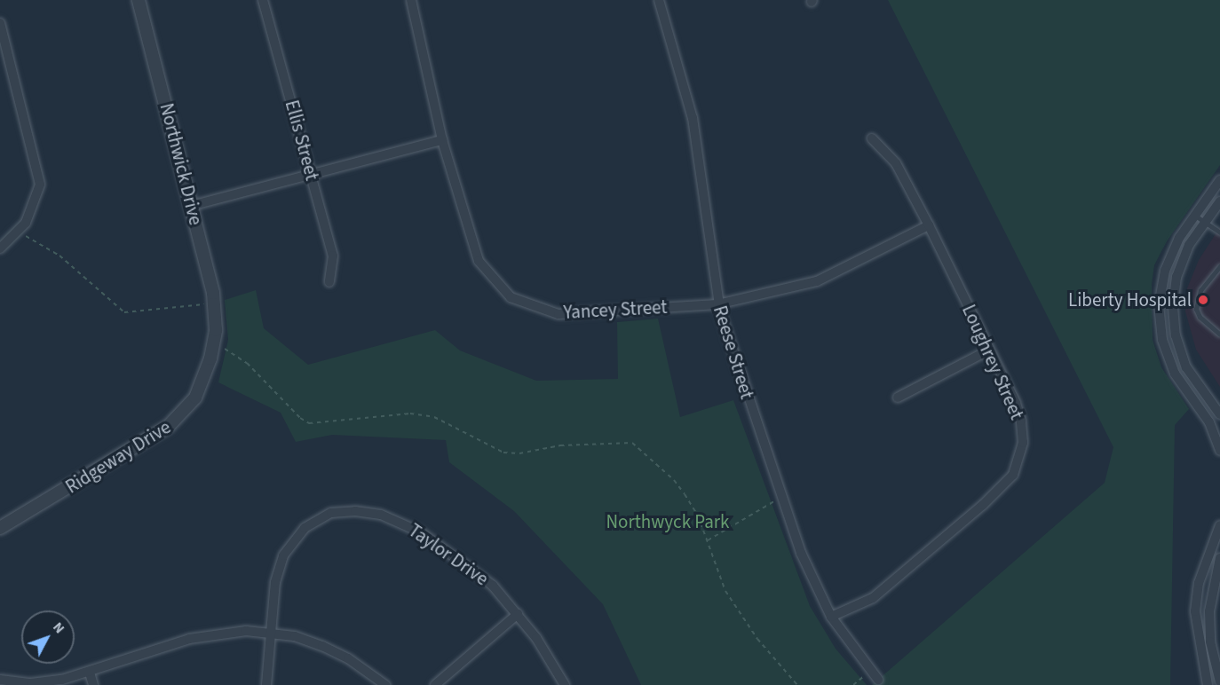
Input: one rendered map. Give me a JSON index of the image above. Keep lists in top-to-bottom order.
{
  "streets": {
    "street": [
      "Ellis Street",
      "Northwick Drive",
      "Yancey Street",
      "Reese Street",
      "Loughrey Street",
      "Ridgeway Drive",
      "Taylor Drive"
    ]
  },
  "crossings": [
    ["Northwick Drive", "Ridgeway Drive"],
    ["Yancey Street", "Reese Street"],
    ["Yancey Street", "Loughrey Street"],
    ["Reese Street", "Loughrey Street"]
  ],
  "parks": ["Northwyck Park"],
  "places": ["Liberty Hospital"],
  "north": "top right"
}
